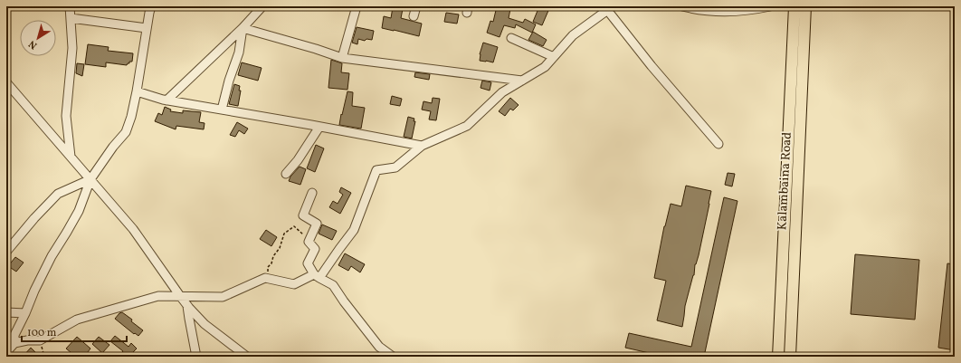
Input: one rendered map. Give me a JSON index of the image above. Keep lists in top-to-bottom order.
{
  "streets": {
    "main road": ["Kalambaina Road"]
  },
  "scale_bar": "100 m",
  "north": "bottom left"
}
